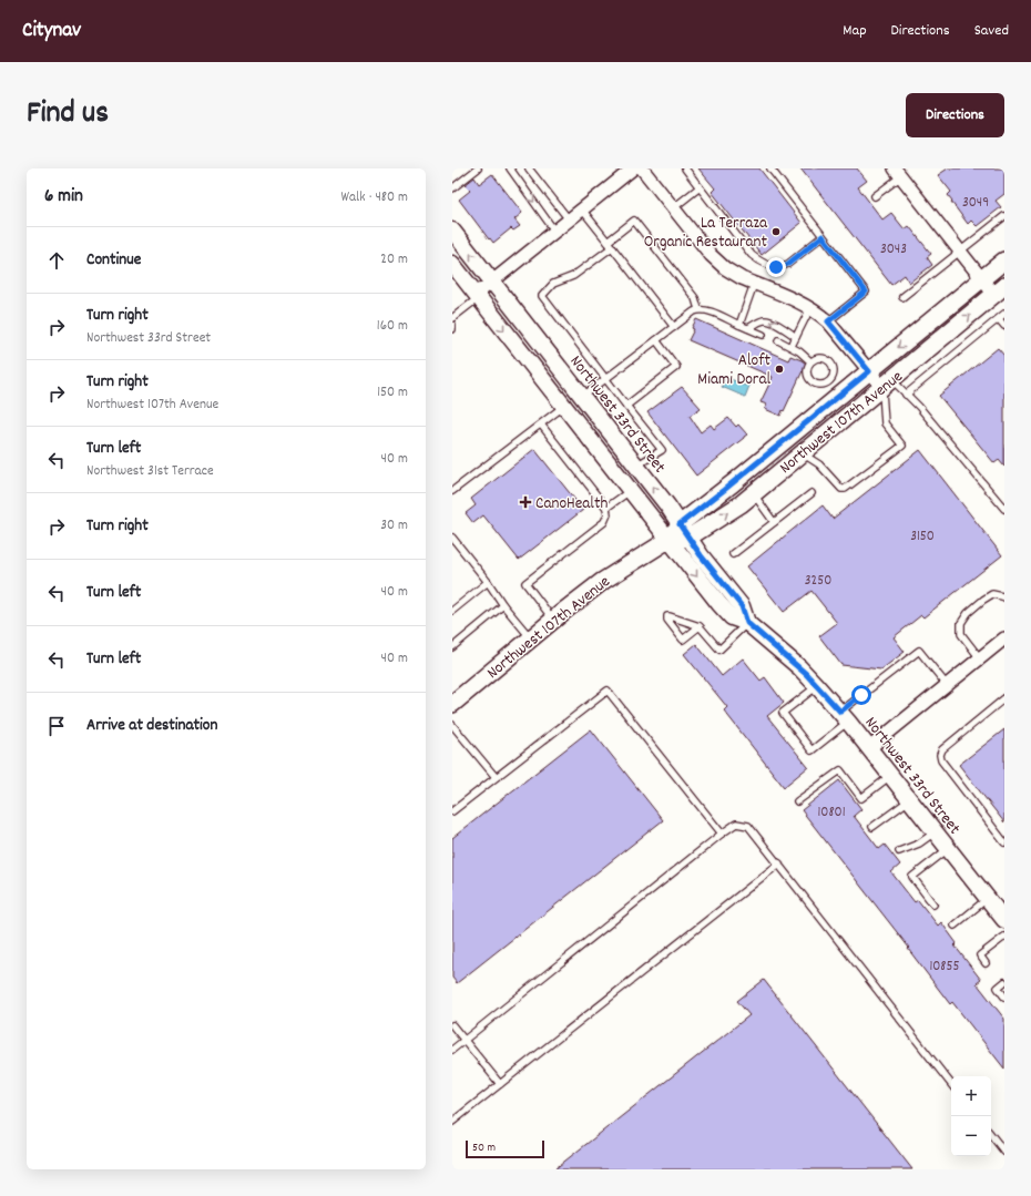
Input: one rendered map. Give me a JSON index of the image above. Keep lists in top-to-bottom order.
{
  "streets": {
    "main road": ["Northwest 107th Avenue"],
    "street": ["Northwest 33rd Street"]
  },
  "crossings": [
    ["Northwest 33rd Street", "Northwest 107th Avenue"]
  ],
  "places": {
    "other": ["La Terraza Organic Restaurant", "Aloft Miami Doral"],
    "health": ["CanoHealth"]
  },
  "house_numbers": [
    "3049",
    "3043",
    "3150",
    "3250",
    "10801",
    "10855"
  ],
  "scale_bar": "50 m",
  "page": {
    "header": "Citynav",
    "nav": ["Map", "Directions", "Saved"],
    "title": "Find us",
    "buttons": "Directions",
    "heading": ["6 min", "Walk · 480 m"],
    "list": [
      ["Continue", "20 m"],
      ["Turn right", "Northwest 33rd Street", "160 m"],
      ["Turn right", "Northwest 107th Avenue", "150 m"],
      ["Turn left", "Northwest 31st Terrace", "40 m"],
      ["Turn right", "30 m"],
      ["Turn left", "40 m"],
      ["Turn left", "40 m"],
      "Arrive at destination"
    ],
    "map_buttons": ["+", "−"],
    "scale": "50 m"
  }
}
